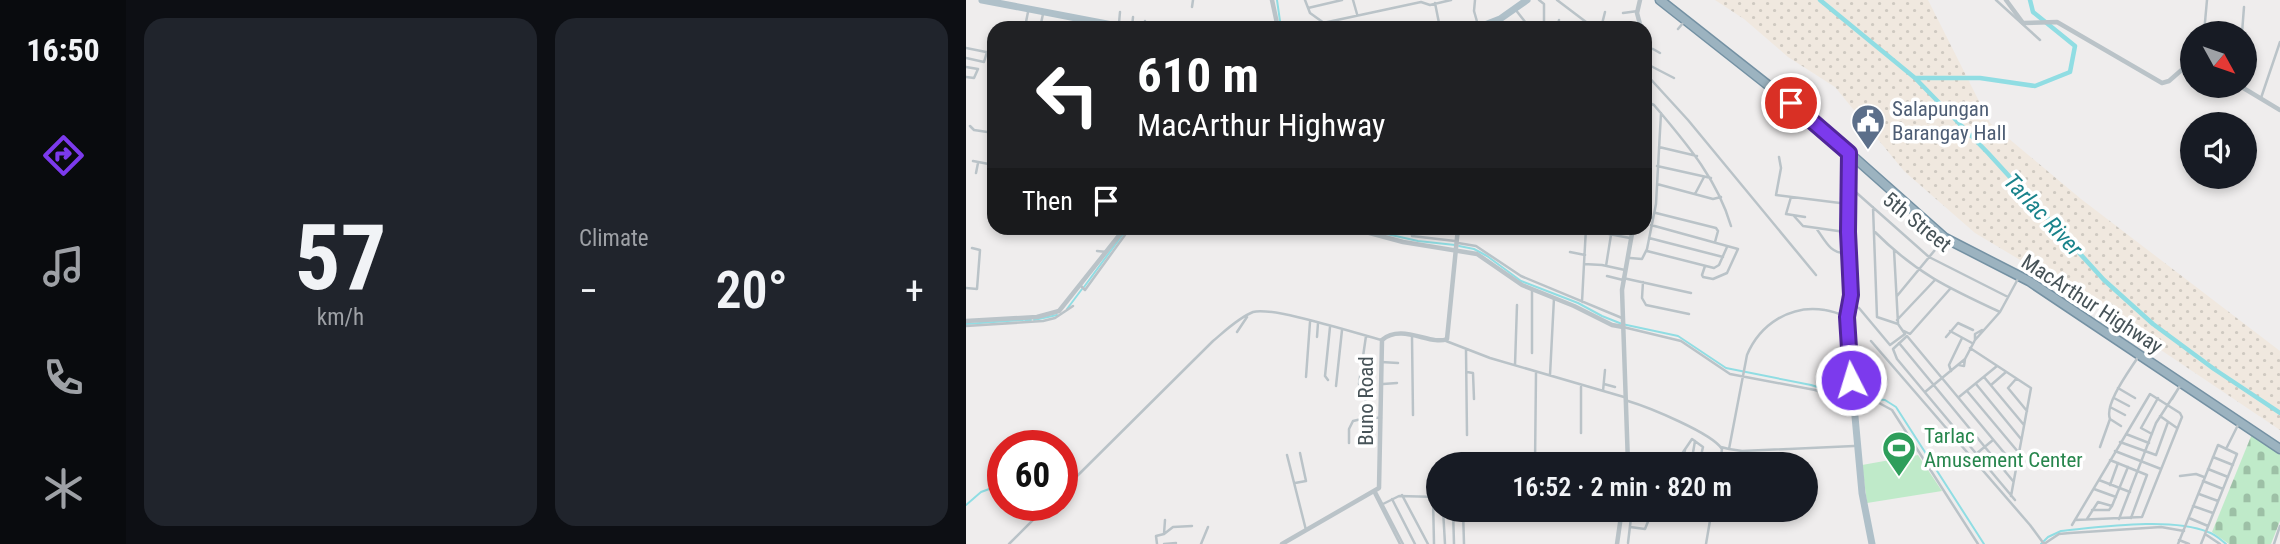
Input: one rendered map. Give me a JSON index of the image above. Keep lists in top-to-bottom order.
{
  "streets": {
    "highway": ["MacArthur Highway"],
    "street": ["5th Street", "Buno Road"]
  },
  "water": ["Tarlac River"],
  "places": {
    "public building": ["Salapungan Barangay Hall"],
    "sports": ["Tarlac Amusement Center"]
  },
  "north": "bottom right",
  "page": {
    "tabs": "16:50",
    "tile": [
      ["57", "km/h"],
      "Climate"
    ],
    "turn": ["610 m", "MacArthur Highway"],
    "then": "Then",
    "heat": ["−", "20°", "+"],
    "limit": "60",
    "trip": "16:52 · 2 min · 820 m"
  }
}
